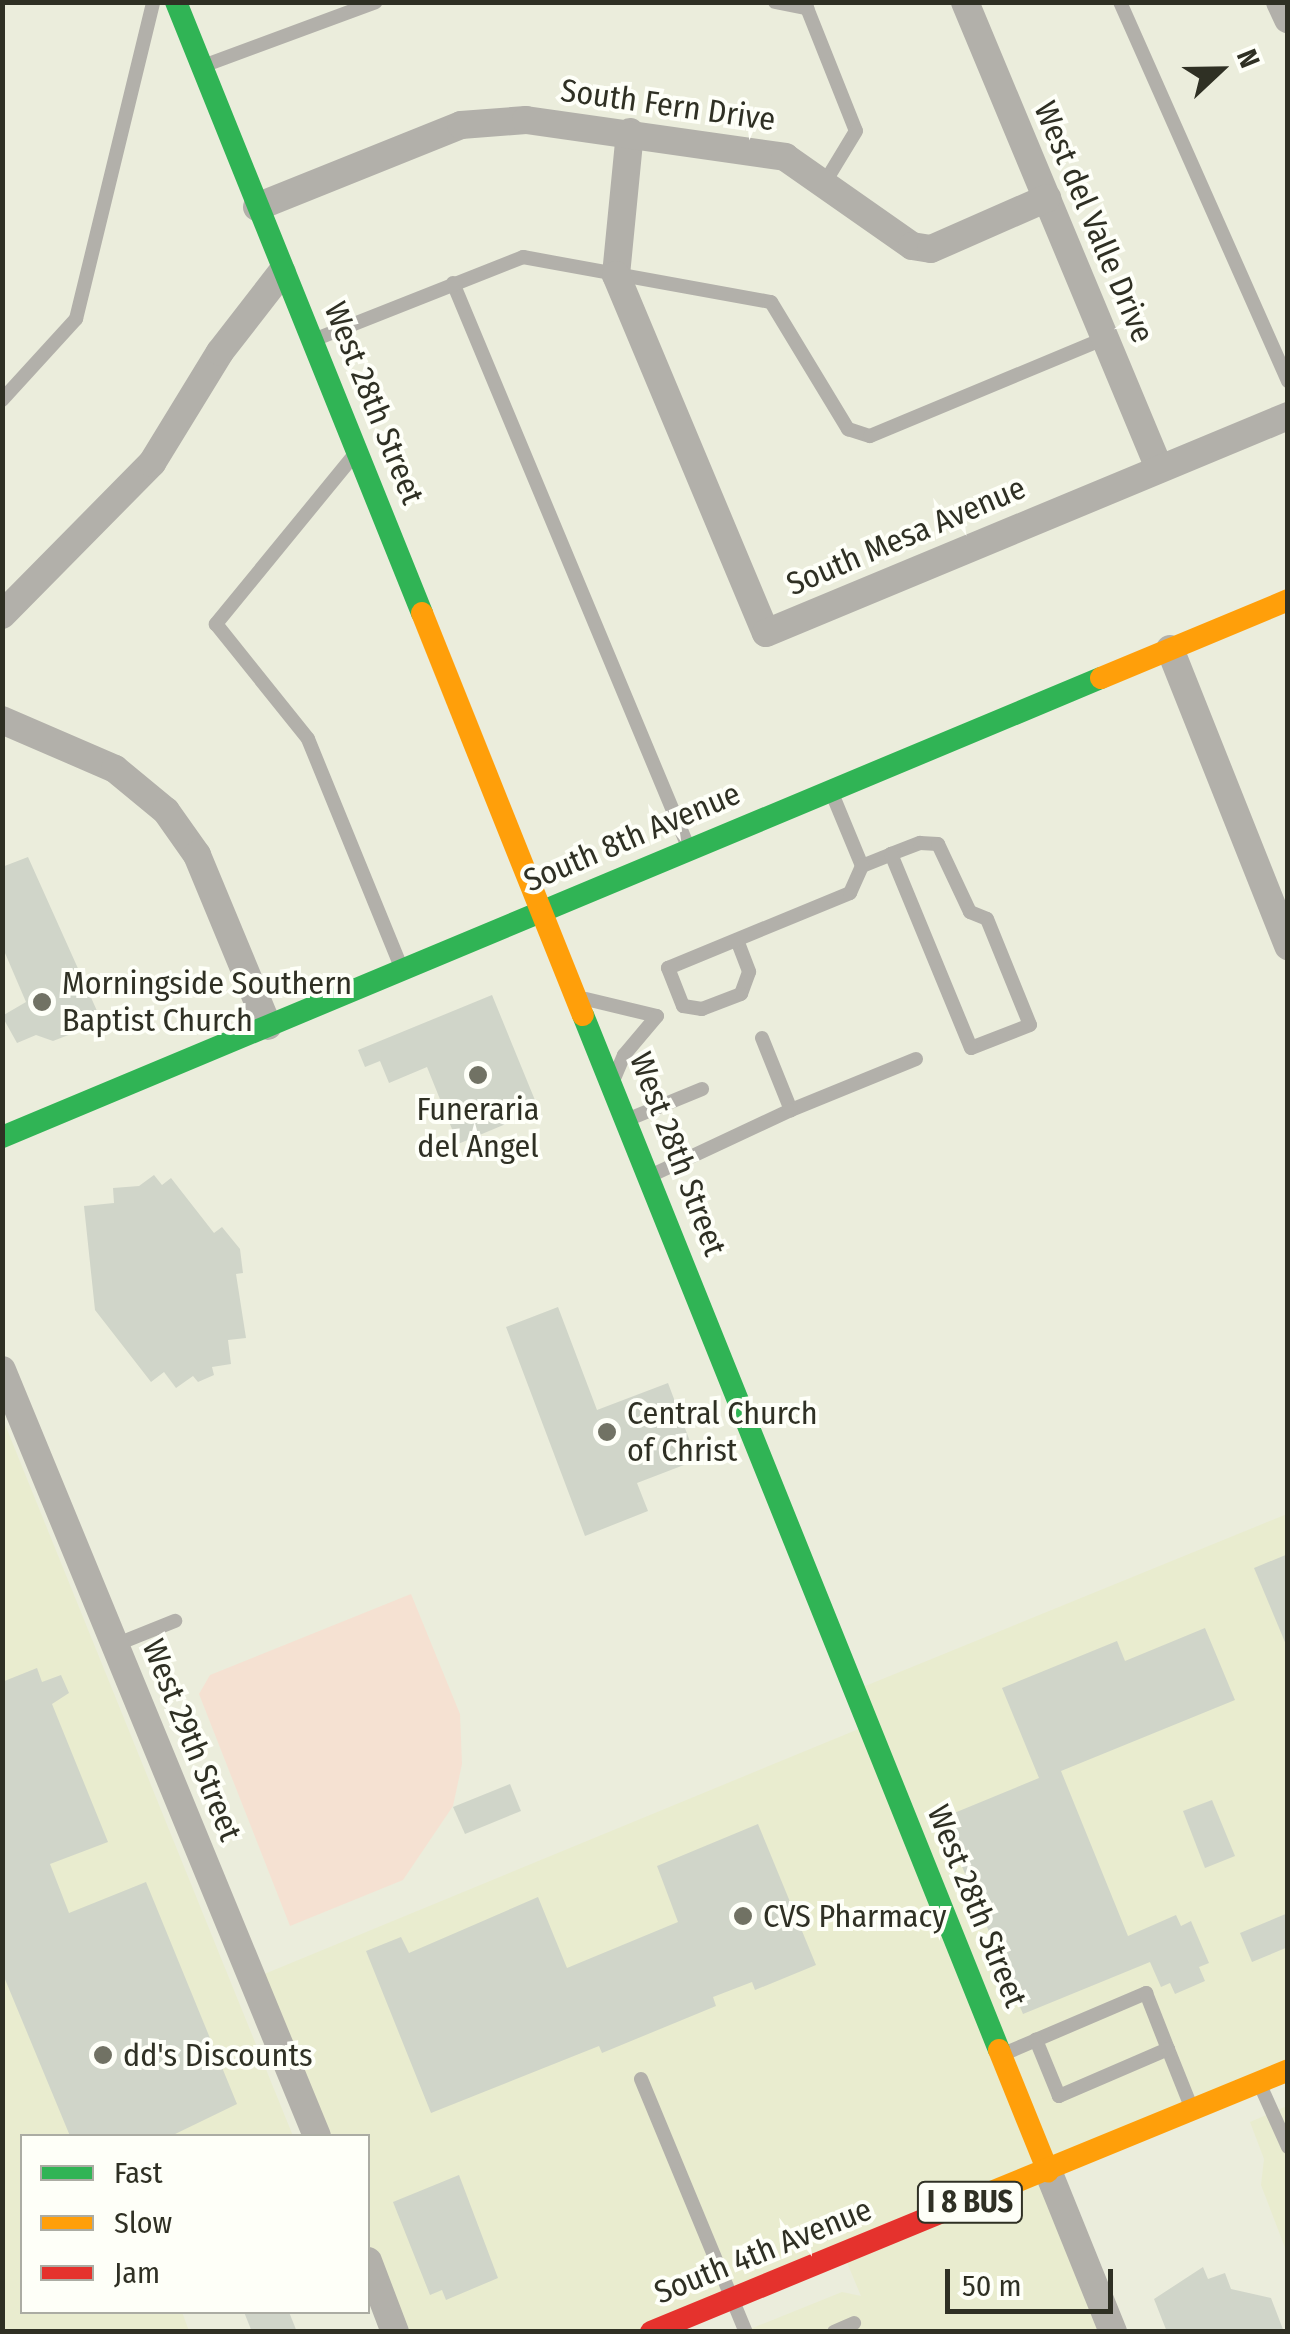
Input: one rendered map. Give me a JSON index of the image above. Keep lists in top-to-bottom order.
{
  "streets": {
    "street": [
      "South Fern Drive",
      "West del Valle Drive",
      "West 28th Street",
      "South Mesa Avenue",
      "South 8th Avenue",
      "West 29th Street",
      "I 8 BUS",
      "South 4th Avenue"
    ]
  },
  "crossings": [
    ["South Fern Drive", "West del Valle Drive"],
    ["South Fern Drive", "West 28th Street"],
    ["South Fern Drive", "South Mesa Avenue"],
    ["West del Valle Drive", "South Mesa Avenue"],
    ["West 28th Street", "South 8th Avenue"],
    ["West 28th Street", "South 4th Avenue"]
  ],
  "places": [
    "Morningside Southern Baptist Church",
    "Funeraria del Angel",
    "Central Church of Christ",
    "CVS Pharmacy",
    "dd's Discounts"
  ],
  "legend": ["Fast", "Slow", "Jam"],
  "scale_bar": "50 m",
  "north": "right"
}
